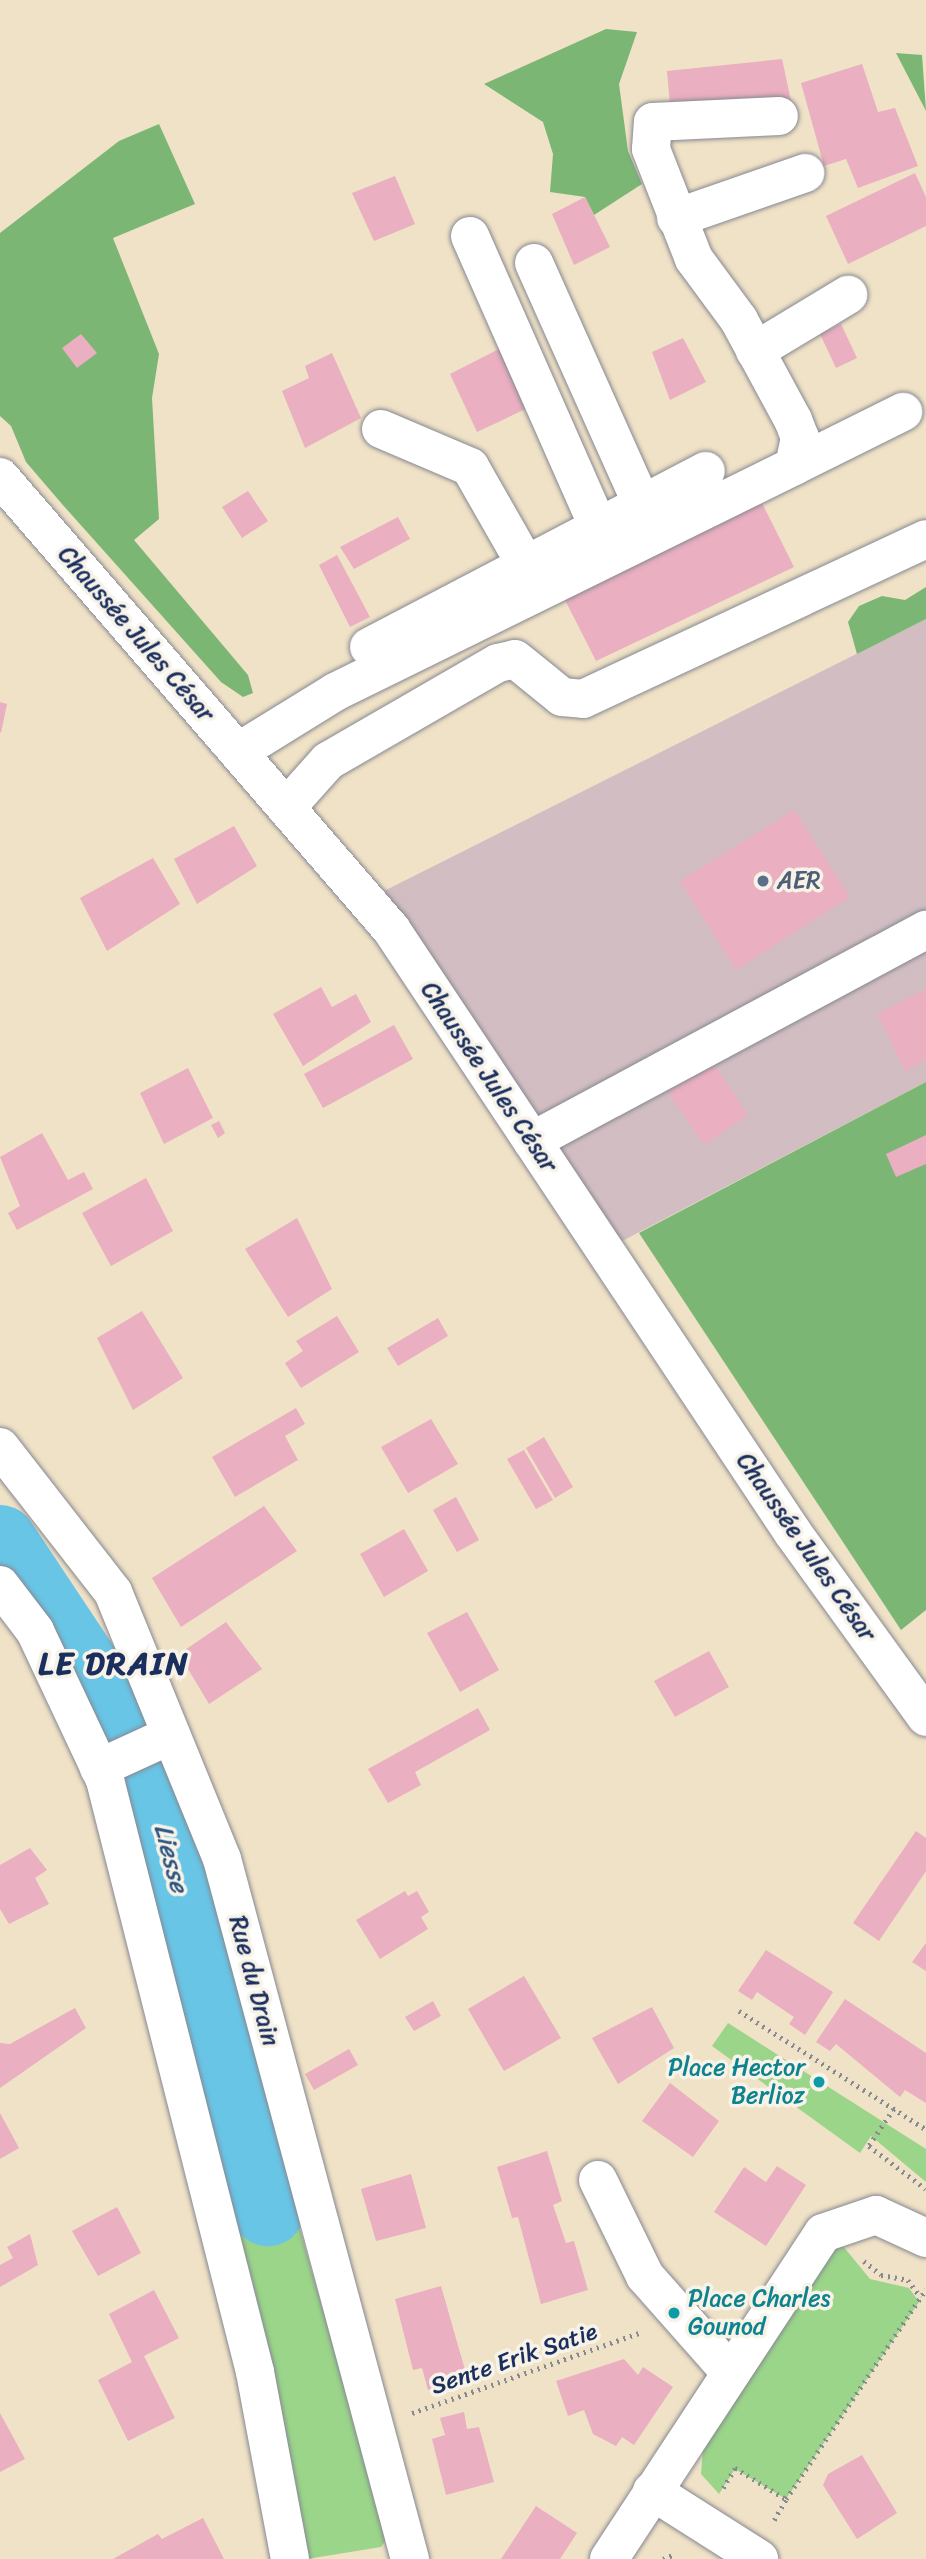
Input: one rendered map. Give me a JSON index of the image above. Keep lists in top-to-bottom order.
{
  "streets": {
    "street": ["Chaussée Jules César", "Rue du Drain"],
    "path": ["Sente Erik Satie"]
  },
  "districts": ["LE DRAIN"],
  "water": ["Liesse"],
  "places": ["AER", "Place Hector Berlioz", "Place Charles Gounod"]
}
